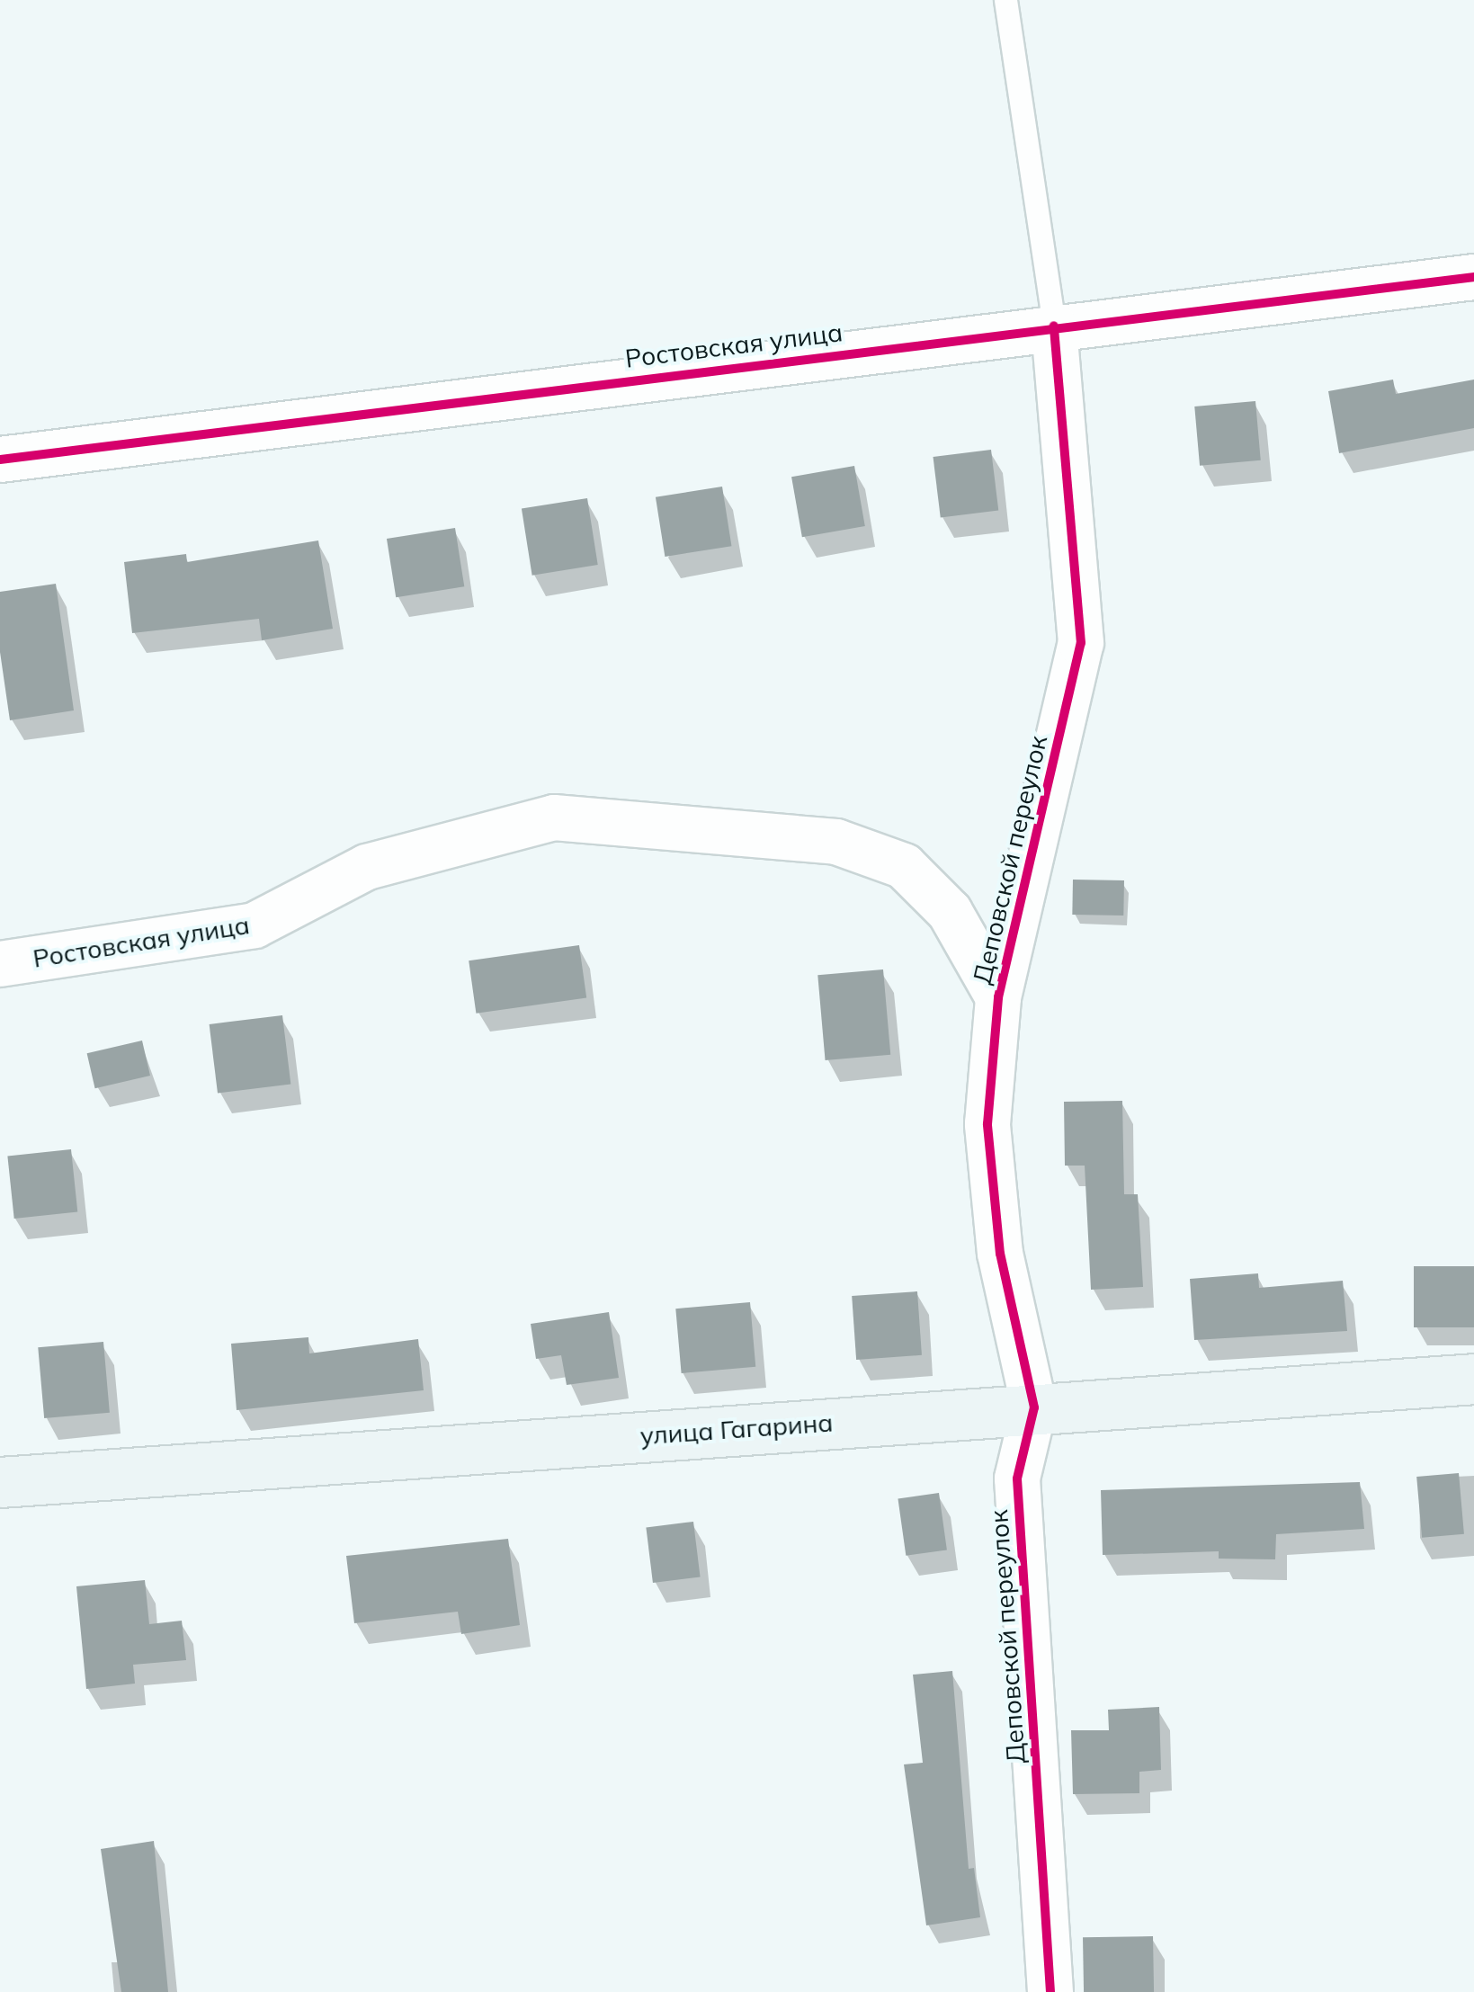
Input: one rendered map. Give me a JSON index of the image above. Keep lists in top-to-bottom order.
{
  "streets": {
    "main road": ["улица Гагарина"],
    "street": ["Ростовская улица", "Деповской переулок"]
  },
  "crossings": [
    ["Ростовская улица", "Деповской переулок"],
    ["Деповской переулок", "улица Гагарина"]
  ]
}
